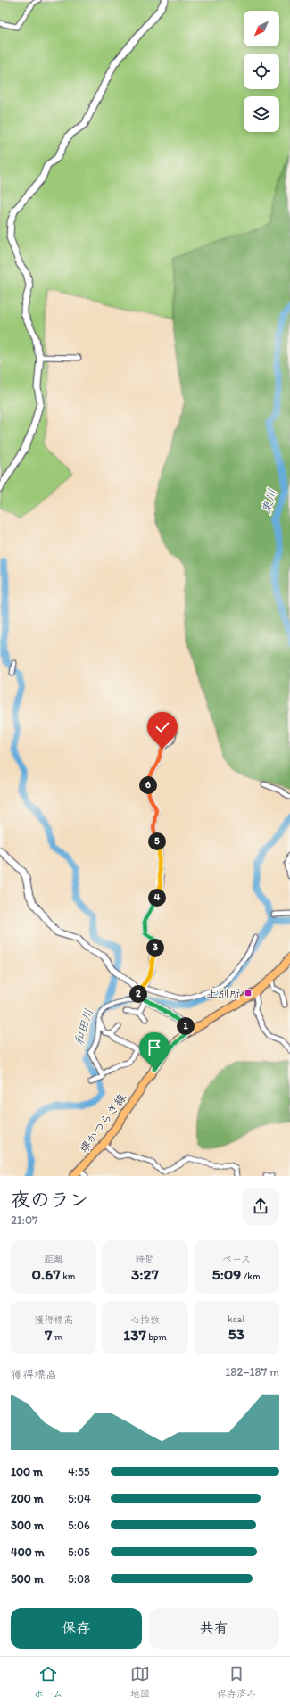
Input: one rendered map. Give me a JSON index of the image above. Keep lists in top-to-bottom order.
{
  "streets": {
    "main road": ["堺かつらぎ線"]
  },
  "water": ["東川", "和田川"],
  "places": {
    "transit": ["上別所"]
  },
  "north": "bottom left",
  "page": {
    "pins": [
      "6",
      "5",
      "4",
      "3",
      "2",
      "1"
    ],
    "heading": ["夜のラン", "21:07"],
    "stats": [
      ["距離", "0.67 km"],
      ["時間", "3:27"],
      ["ペース", "5:09 /km"],
      ["獲得標高", "7 m"],
      ["心拍数", "137 bpm"],
      ["kcal", "53"]
    ],
    "chart": ["獲得標高", "182–187 m"],
    "list": [
      {
        "name": "100 m",
        "note": "4:55"
      },
      {
        "name": "200 m",
        "note": "5:04"
      },
      {
        "name": "300 m",
        "note": "5:06"
      },
      {
        "name": "400 m",
        "note": "5:05"
      },
      {
        "name": "500 m",
        "note": "5:08"
      }
    ],
    "buttons": ["保存", "共有"],
    "tabs": ["ホーム", "地図", "保存済み"]
  }
}
